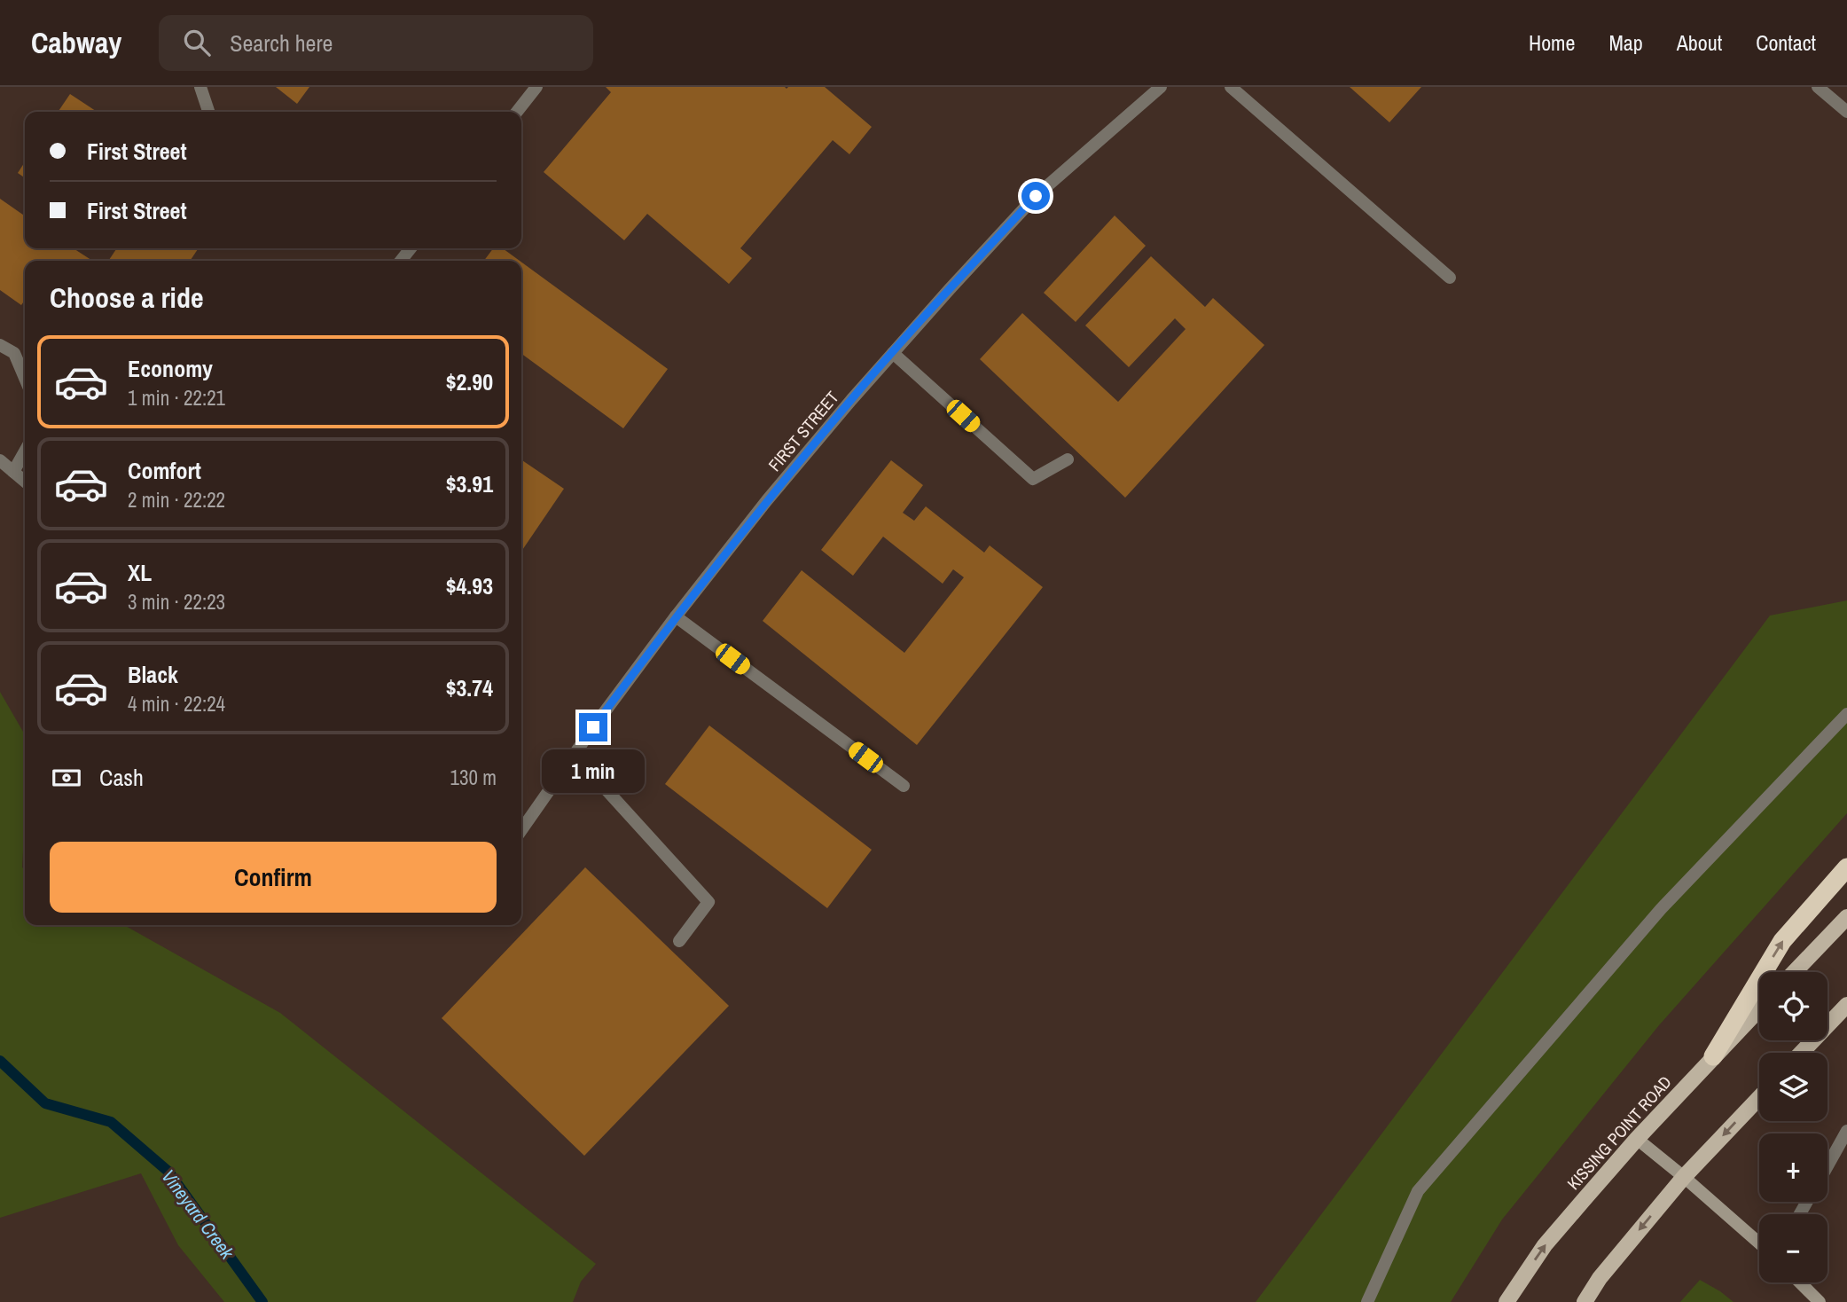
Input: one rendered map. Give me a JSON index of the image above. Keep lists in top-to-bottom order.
{
  "streets": {
    "main road": ["KISSING POINT ROAD"],
    "street": ["FIRST STREET"]
  },
  "water": ["Vineyard Creek"],
  "page": {
    "header": "Cabway",
    "search": "Search here",
    "nav": [
      "Home",
      "Map",
      "About",
      "Contact"
    ],
    "banner": ["First Street", "First Street"],
    "heading": "Choose a ride",
    "list": [
      {
        "name": "Economy",
        "note": "1 min · 22:21",
        "value": "$2.90"
      },
      {
        "name": "Comfort",
        "note": "2 min · 22:22",
        "value": "$3.91"
      },
      {
        "name": "XL",
        "note": "3 min · 22:23",
        "value": "$4.93"
      },
      {
        "name": "Black",
        "note": "4 min · 22:24",
        "value": "$3.74"
      }
    ],
    "pay": ["Cash", "130 m"],
    "bubble": "1 min",
    "buttons": "Confirm",
    "map_buttons": ["+", "−"]
  }
}
